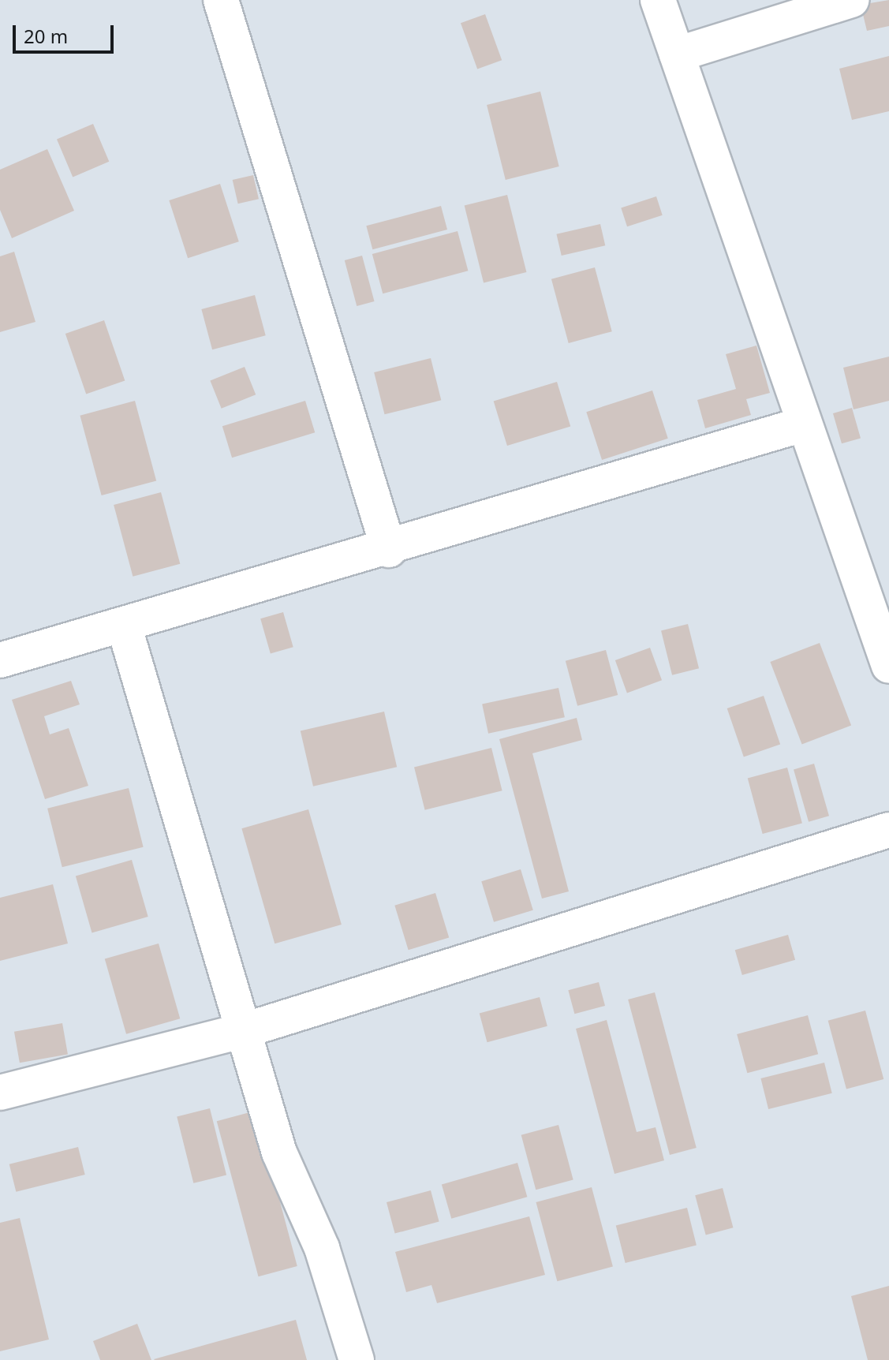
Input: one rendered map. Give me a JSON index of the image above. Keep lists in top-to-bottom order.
{
  "scale_bar": "20 m"
}
